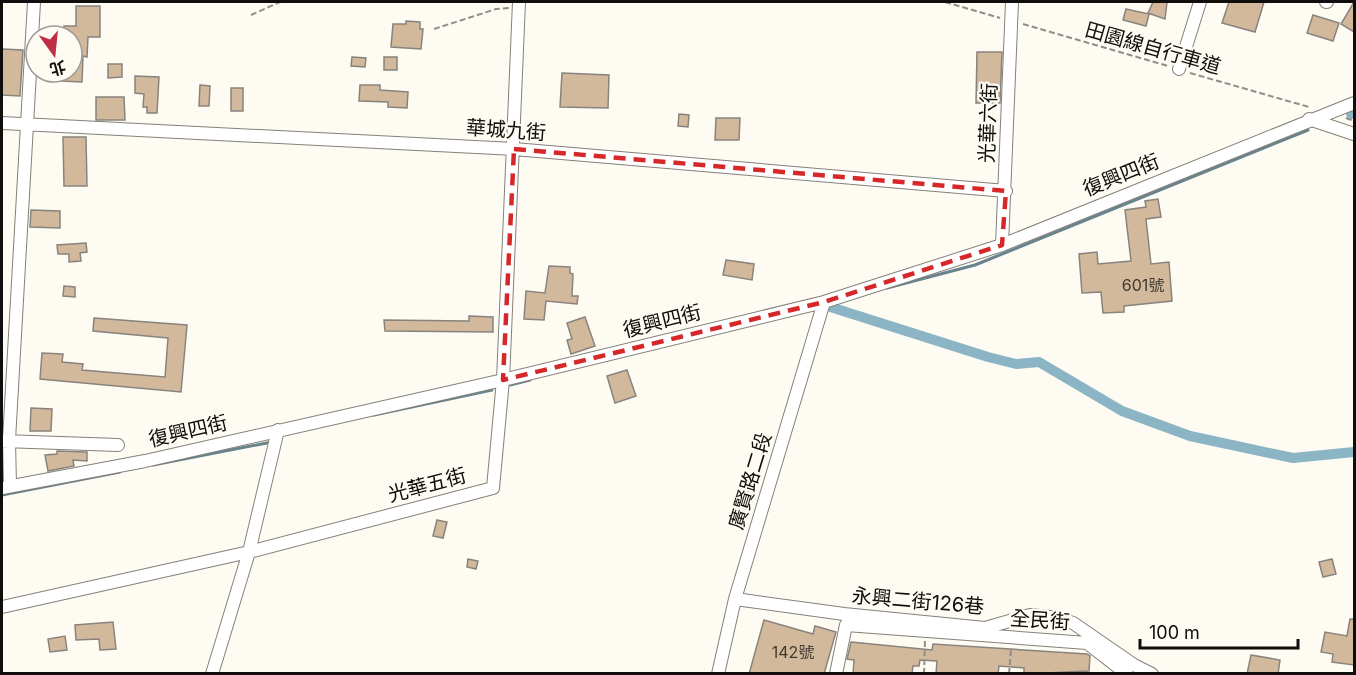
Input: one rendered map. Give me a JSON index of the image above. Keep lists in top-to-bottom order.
{
  "streets": {
    "street": [
      "光華六街",
      "華城九街",
      "復興四街",
      "廣賢路二段",
      "光華五街",
      "永興二街126巷",
      "全民街"
    ],
    "path": ["田園線自行車道"]
  },
  "crossings": [
    ["田園線自行車道", "光華六街"],
    ["田園線自行車道", "復興四街"],
    ["光華六街", "華城九街"],
    ["光華六街", "復興四街"],
    ["華城九街", "光華五街"],
    ["復興四街", "廣賢路二段"],
    ["復興四街", "光華五街"],
    ["廣賢路二段", "永興二街126巷"]
  ],
  "house_numbers": ["601號", "142號"],
  "scale_bar": "100 m",
  "north": "bottom"
}
